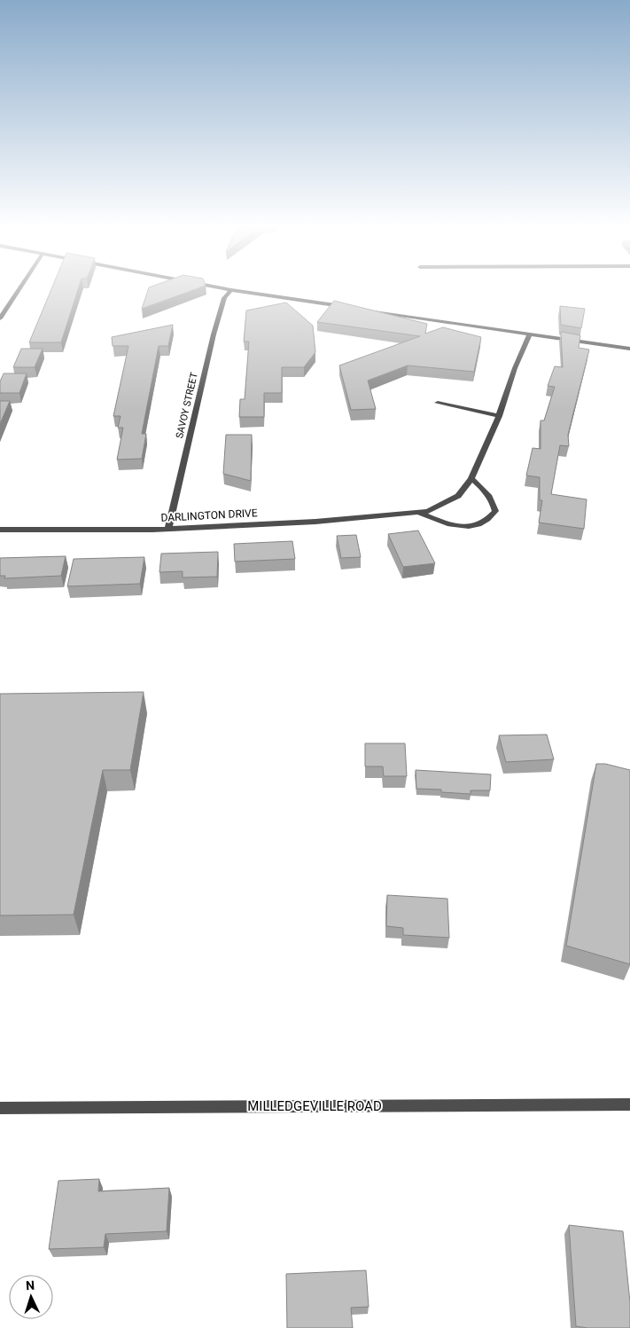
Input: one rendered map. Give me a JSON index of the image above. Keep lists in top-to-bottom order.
{
  "streets": {
    "street": ["SAVOY STREET", "DARLINGTON DRIVE", "MILLEDGEVILLE ROAD"]
  },
  "crossings": [
    ["SAVOY STREET", "DARLINGTON DRIVE"]
  ],
  "north": "top"
}
